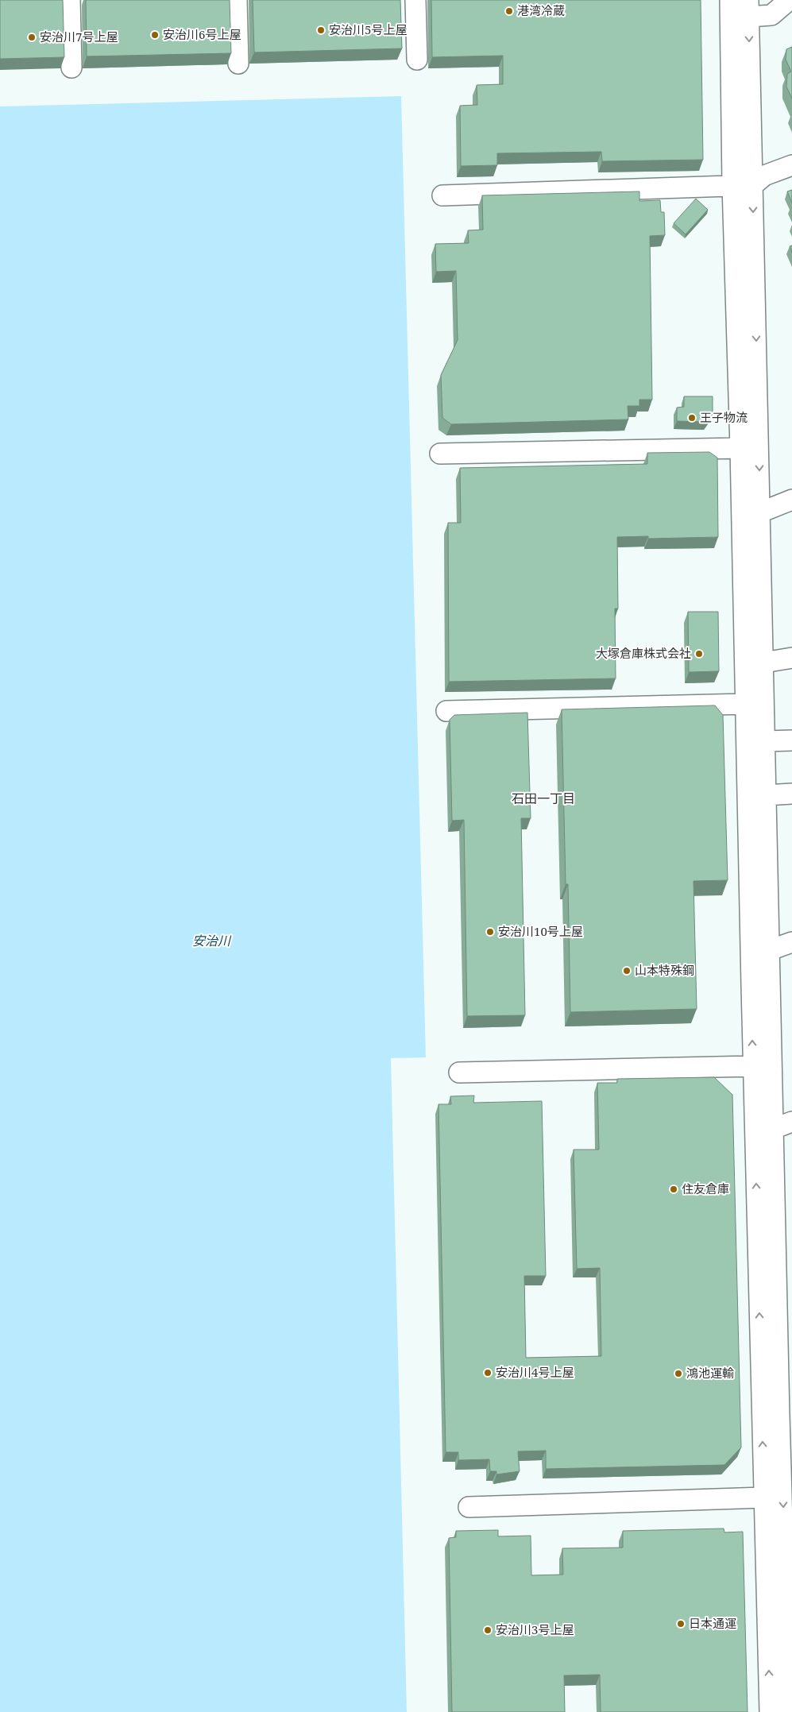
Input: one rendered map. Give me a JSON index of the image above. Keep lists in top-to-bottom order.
{
  "districts": ["石田一丁目"],
  "water": ["安治川"],
  "places": [
    "港湾冷蔵",
    "安治川5号上屋",
    "安治川6号上屋",
    "安治川7号上屋",
    "王子物流",
    "大塚倉庫株式会社",
    "安治川10号上屋",
    "山本特殊鋼",
    "住友倉庫",
    "安治川4号上屋",
    "鴻池運輸",
    "日本通運",
    "安治川3号上屋"
  ]
}
